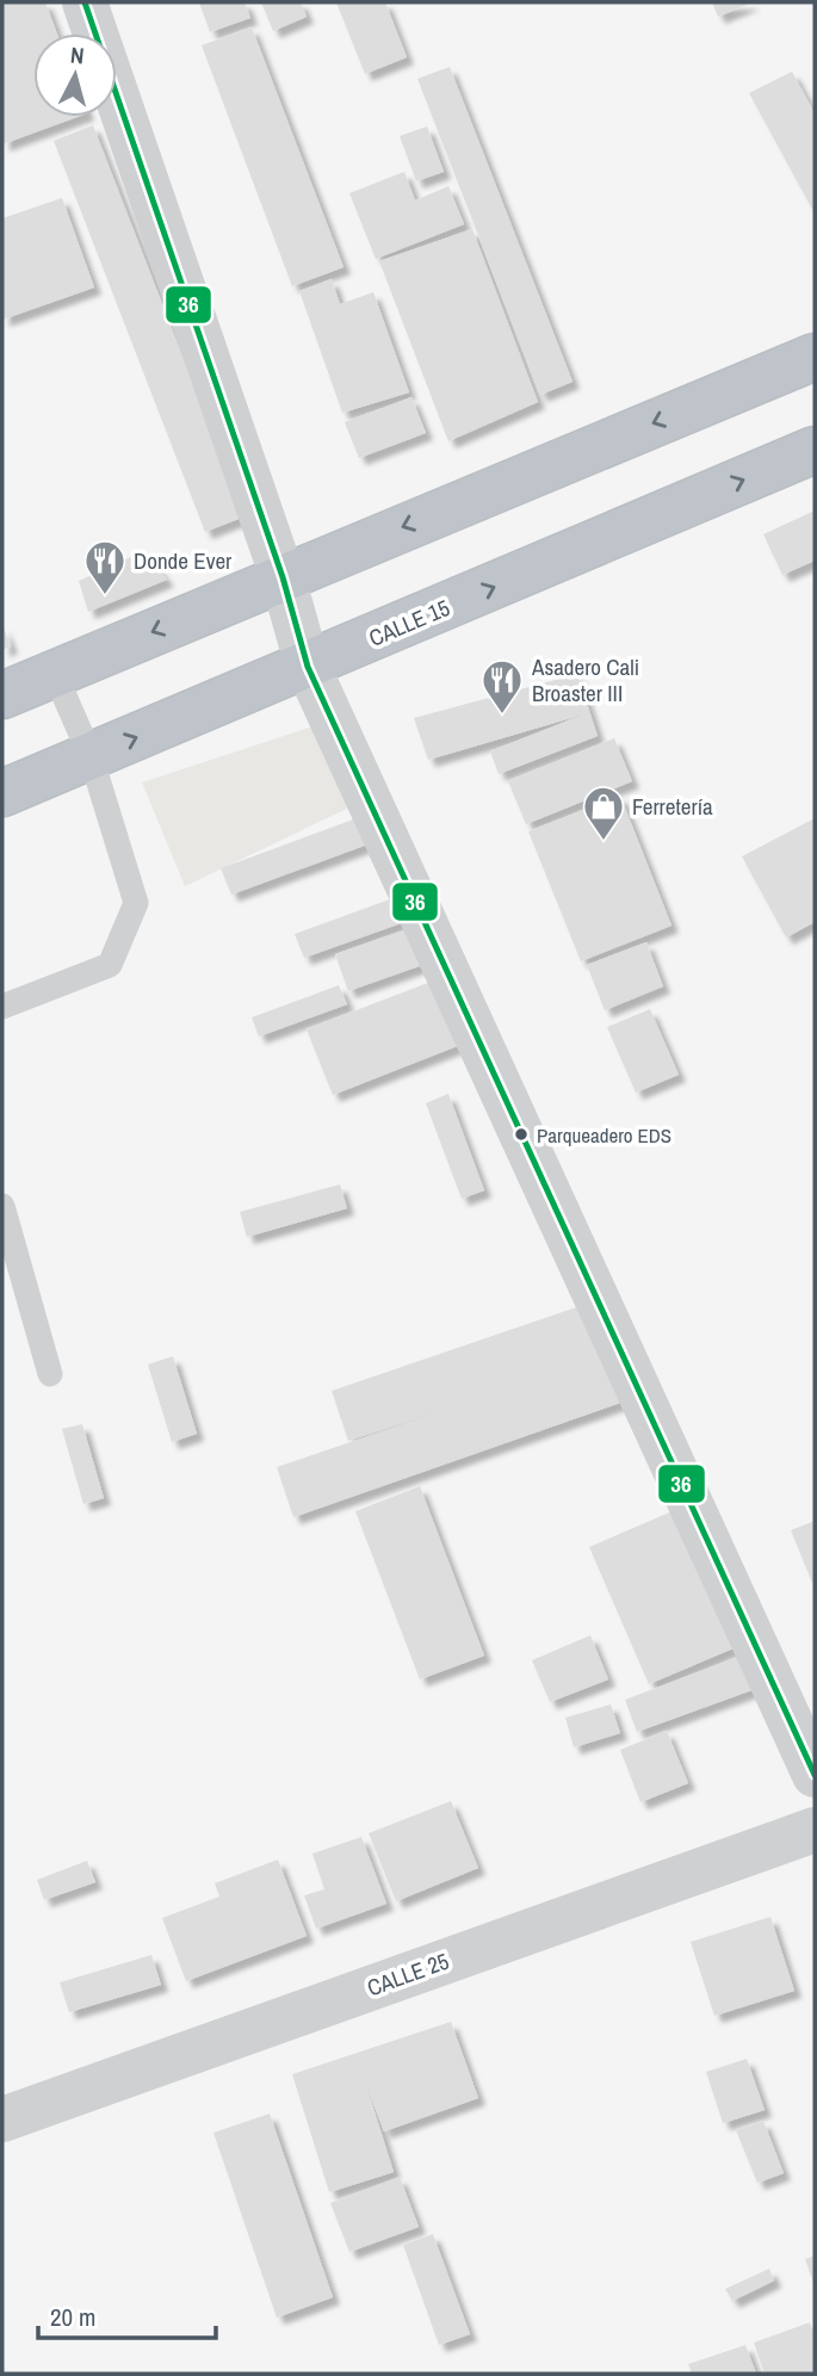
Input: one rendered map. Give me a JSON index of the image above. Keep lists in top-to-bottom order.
{
  "streets": {
    "highway": ["CALLE 15"],
    "street": ["CALLE 25"]
  },
  "places": {
    "restaurant": ["Donde Ever", "Asadero Cali Broaster III"],
    "shop": ["Ferretería"],
    "other": ["Parqueadero EDS"]
  },
  "lines": ["transit line 36"],
  "scale_bar": "20 m",
  "north": "top"
}
